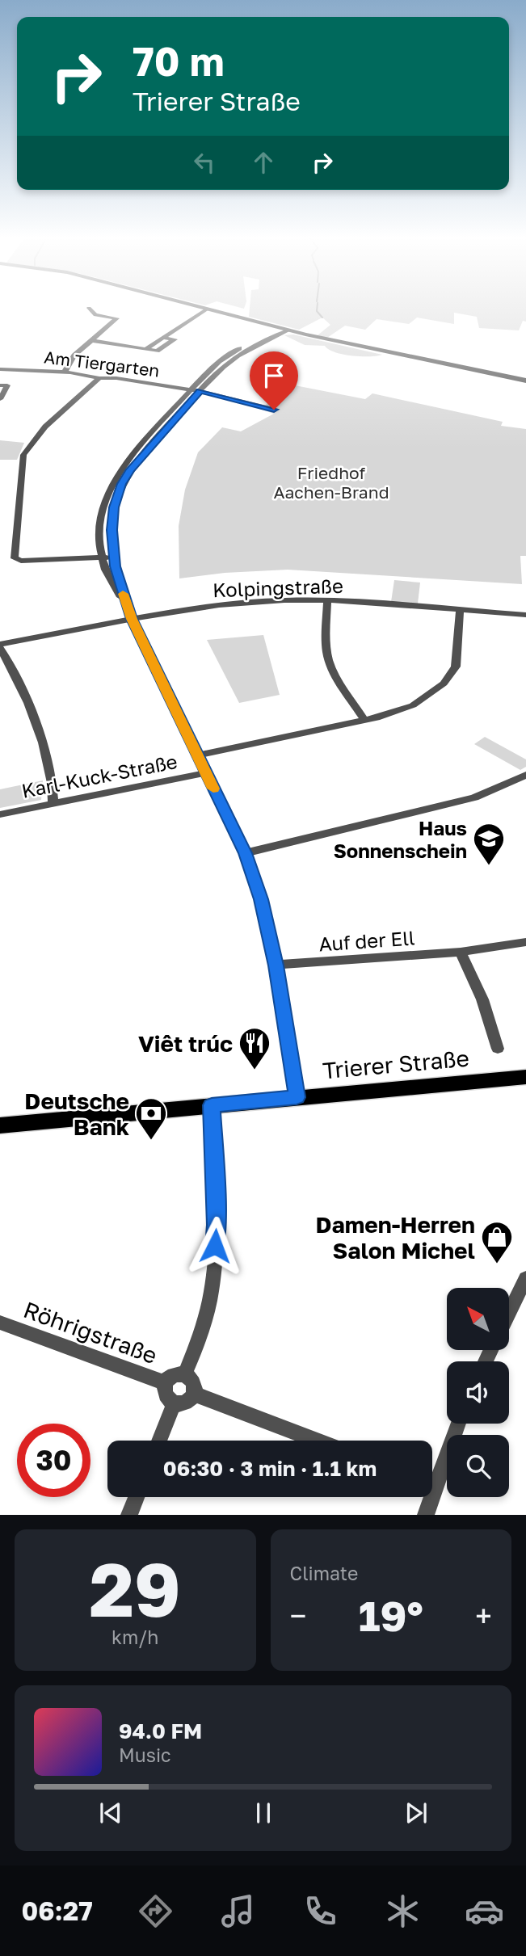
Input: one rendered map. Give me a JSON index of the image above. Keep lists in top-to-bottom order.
{
  "streets": {
    "main road": ["Trierer Straße"],
    "street": [
      "Am Tiergarten",
      "Kolpingstraße",
      "Karl-Kuck-Straße",
      "Auf der Ell",
      "Röhrigstraße"
    ]
  },
  "parks": ["Friedhof Aachen-Brand"],
  "places": {
    "school or university": ["Haus Sonnenschein"],
    "restaurant": ["Viêt trúc"],
    "bank": ["Deutsche Bank"],
    "shop": ["Damen-Herren Salon Michel"]
  },
  "north": "top left",
  "page": {
    "turn": ["70 m", "Trierer Straße"],
    "limit": "30",
    "trip": "06:30 · 3 min · 1.1 km",
    "tile": [
      ["29", "km/h"],
      "Climate"
    ],
    "heat": ["−", "19°", "+"],
    "song": ["94.0 FM", "Music"],
    "tabs": "06:27"
  }
}
